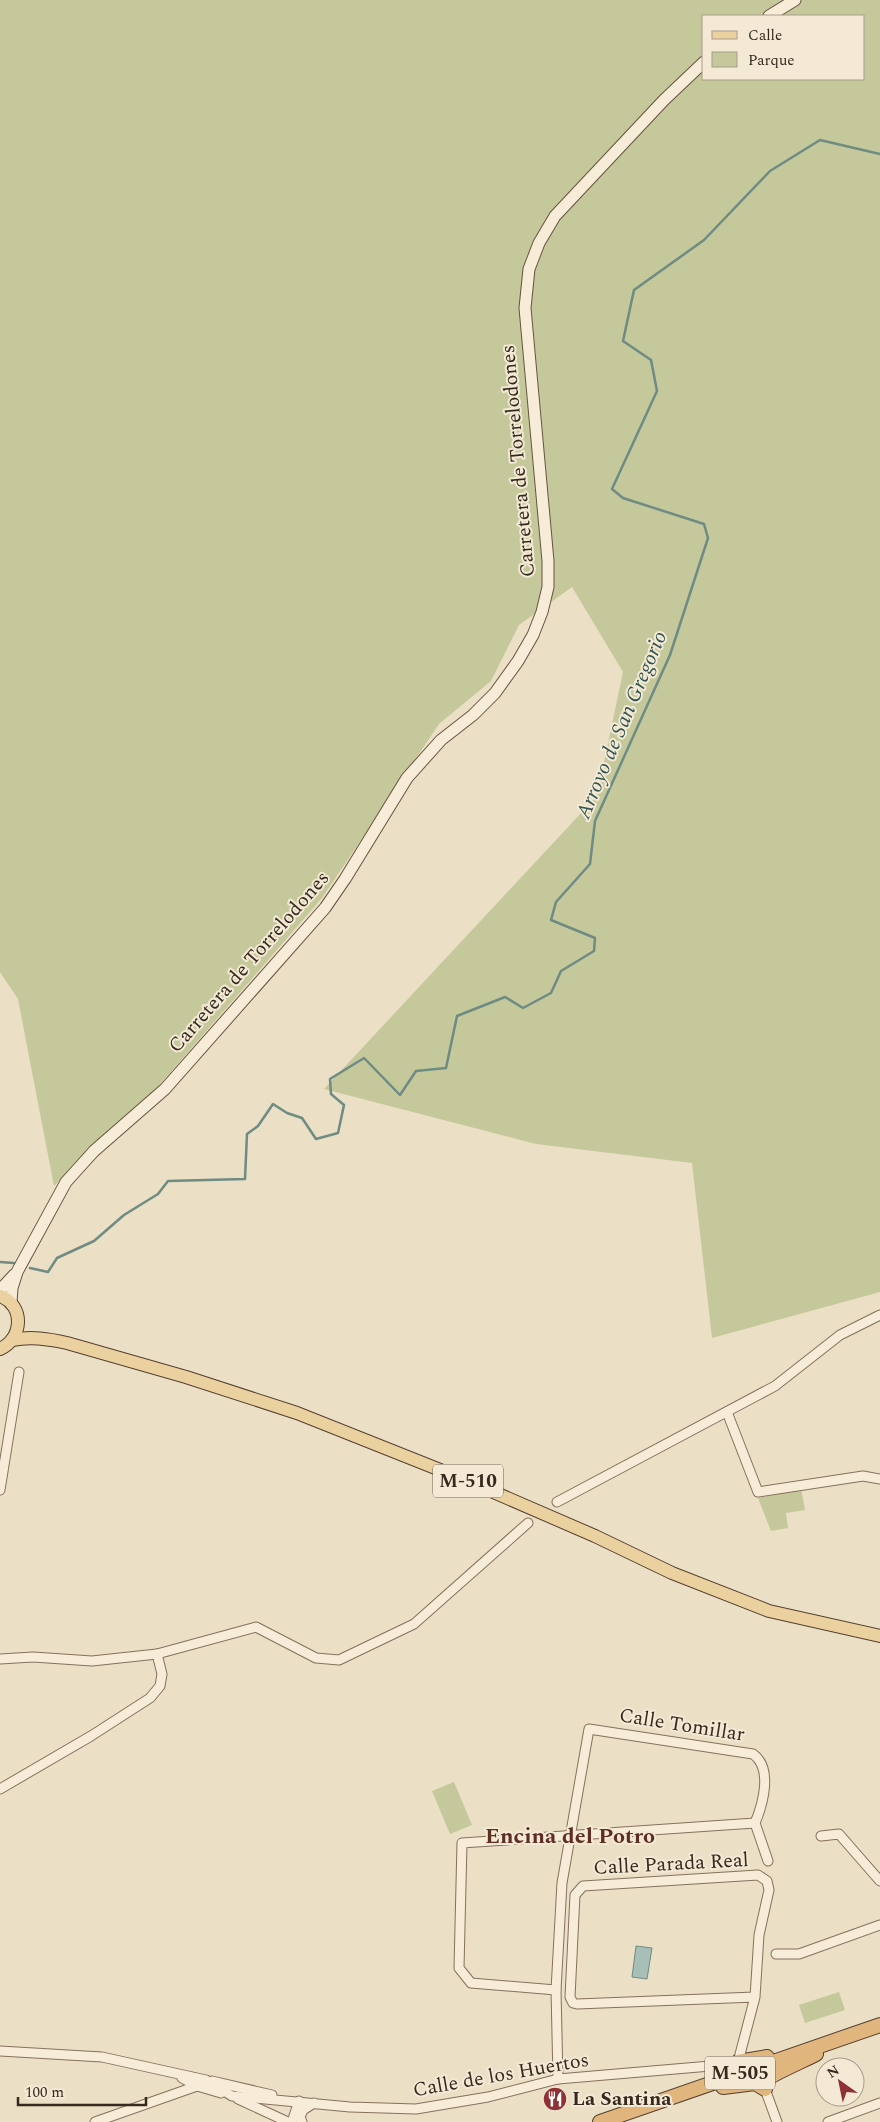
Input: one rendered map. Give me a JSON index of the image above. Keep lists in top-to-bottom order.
{
  "streets": {
    "highway": ["M-505"],
    "main road": ["Carretera de Torrelodones", "M-510"],
    "street": ["Calle Tomillar", "Calle Parada Real", "Calle de los Huertos"]
  },
  "crossings": [
    ["Calle Parada Real", "Calle de los Huertos"]
  ],
  "districts": ["Encina del Potro"],
  "water": ["Arroyo de San Gregorio"],
  "places": {
    "restaurant": ["La Santina"]
  },
  "legend": ["Calle", "Parque"],
  "scale_bar": "100 m",
  "north": "top left"
}
